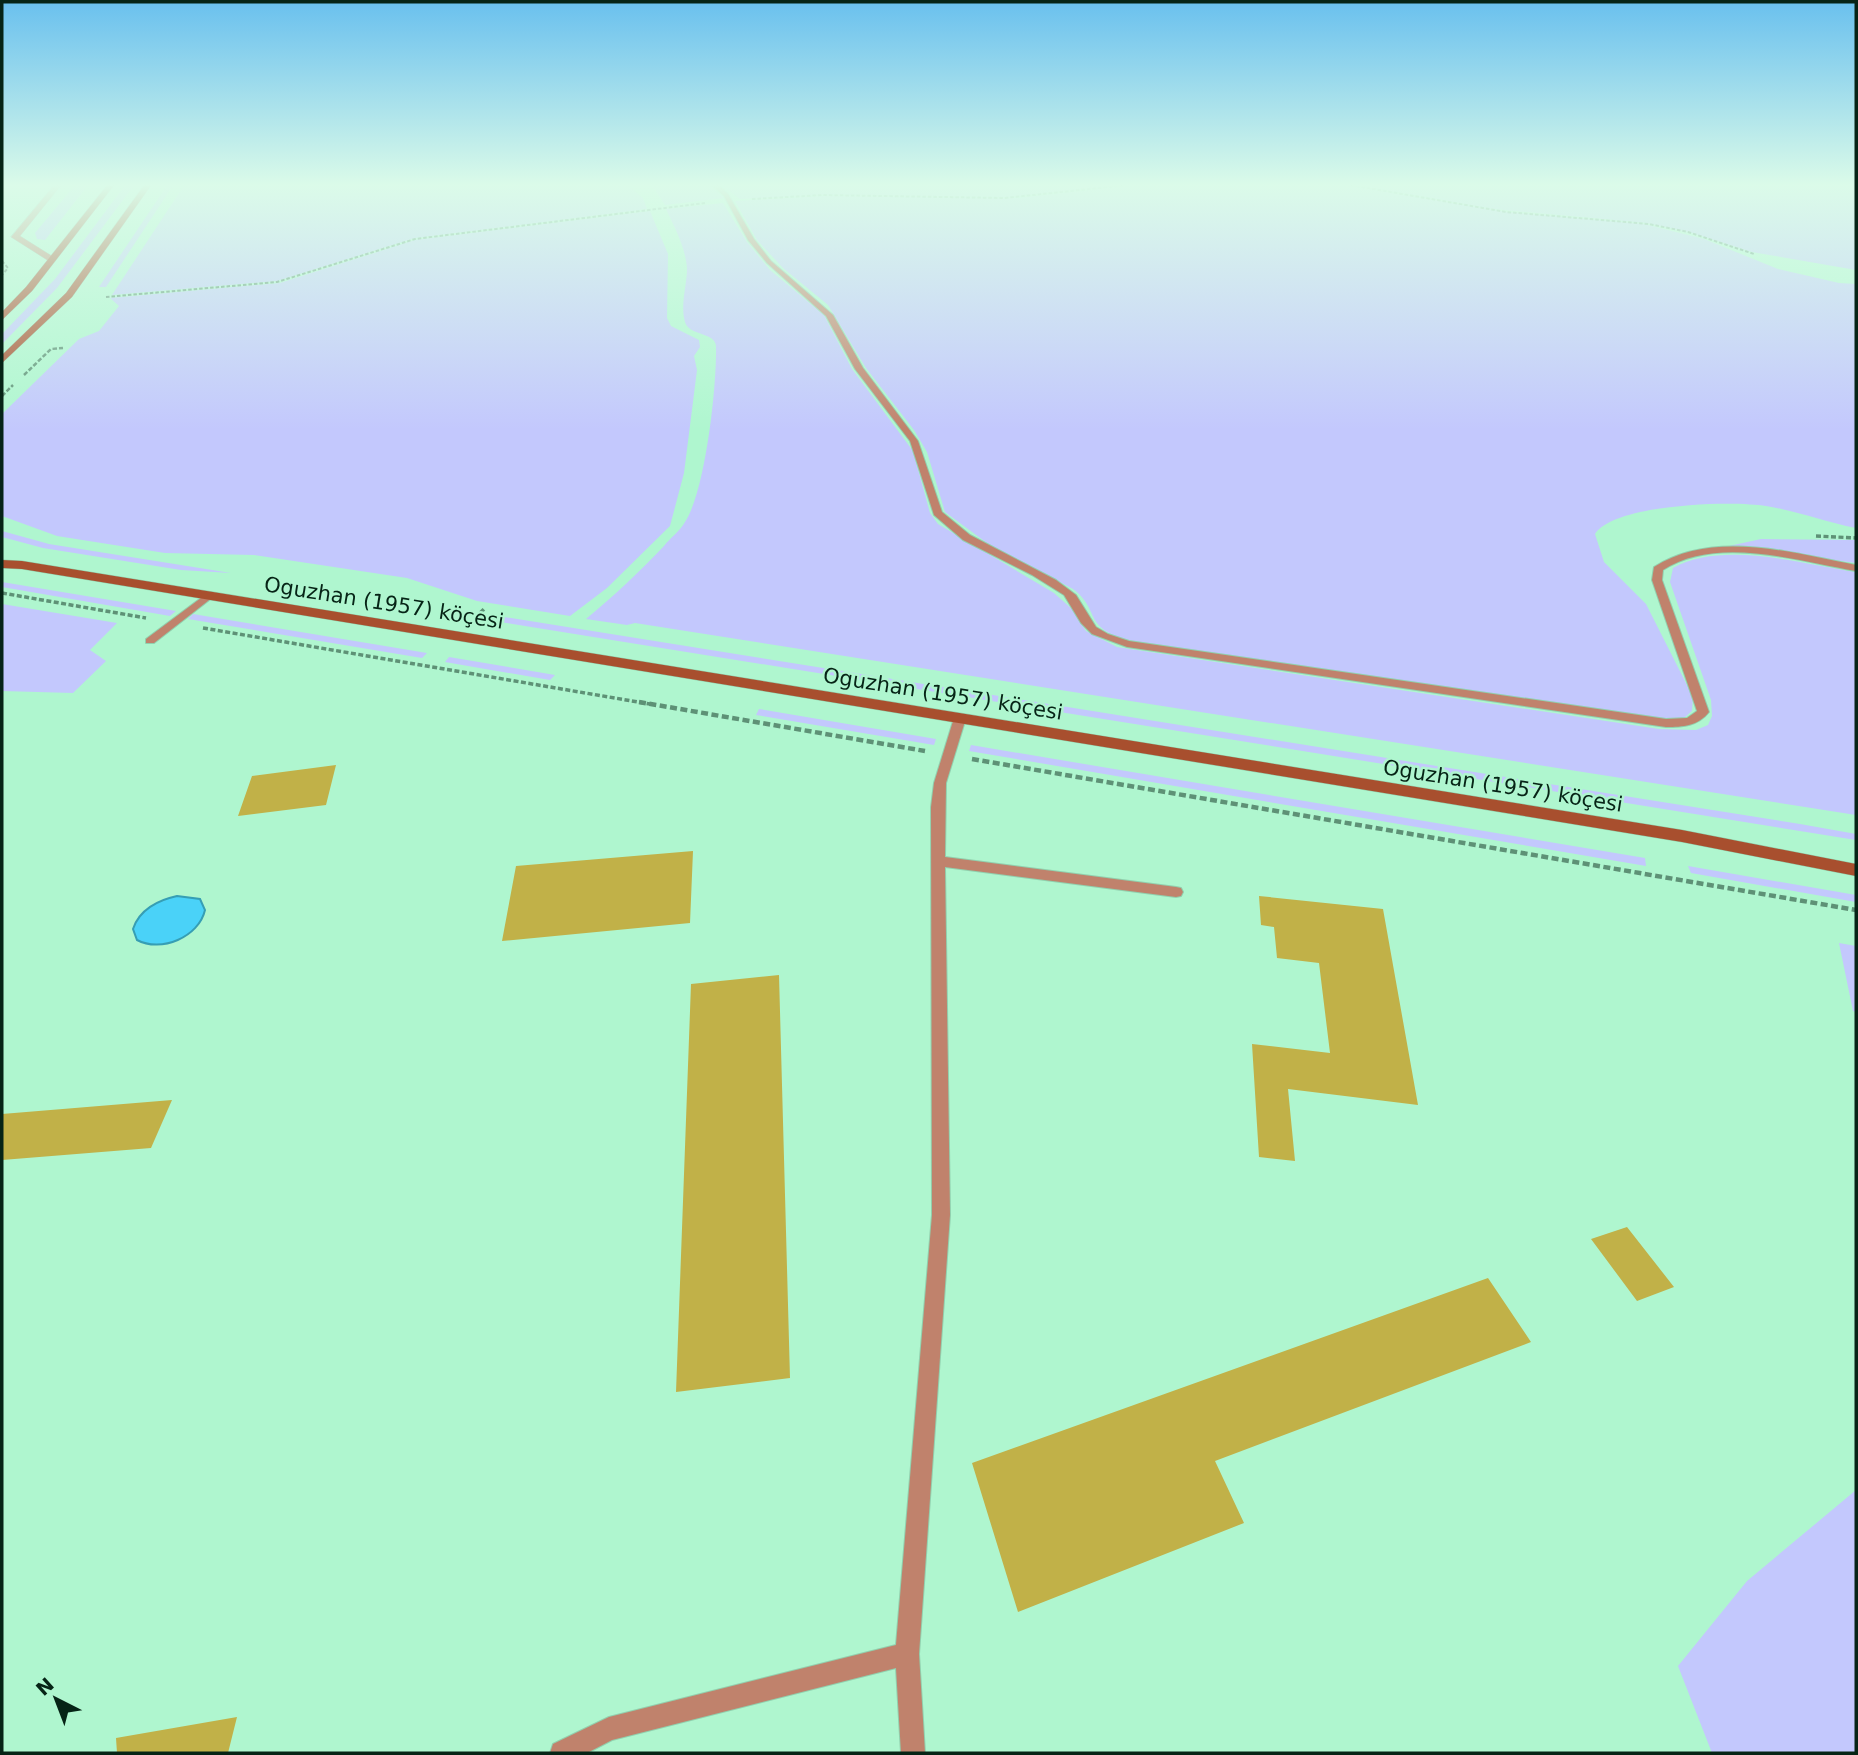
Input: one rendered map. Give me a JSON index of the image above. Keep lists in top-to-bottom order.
{
  "streets": {
    "main road": ["Oguzhan (1957) köçesi"]
  },
  "north": "top left"
}
